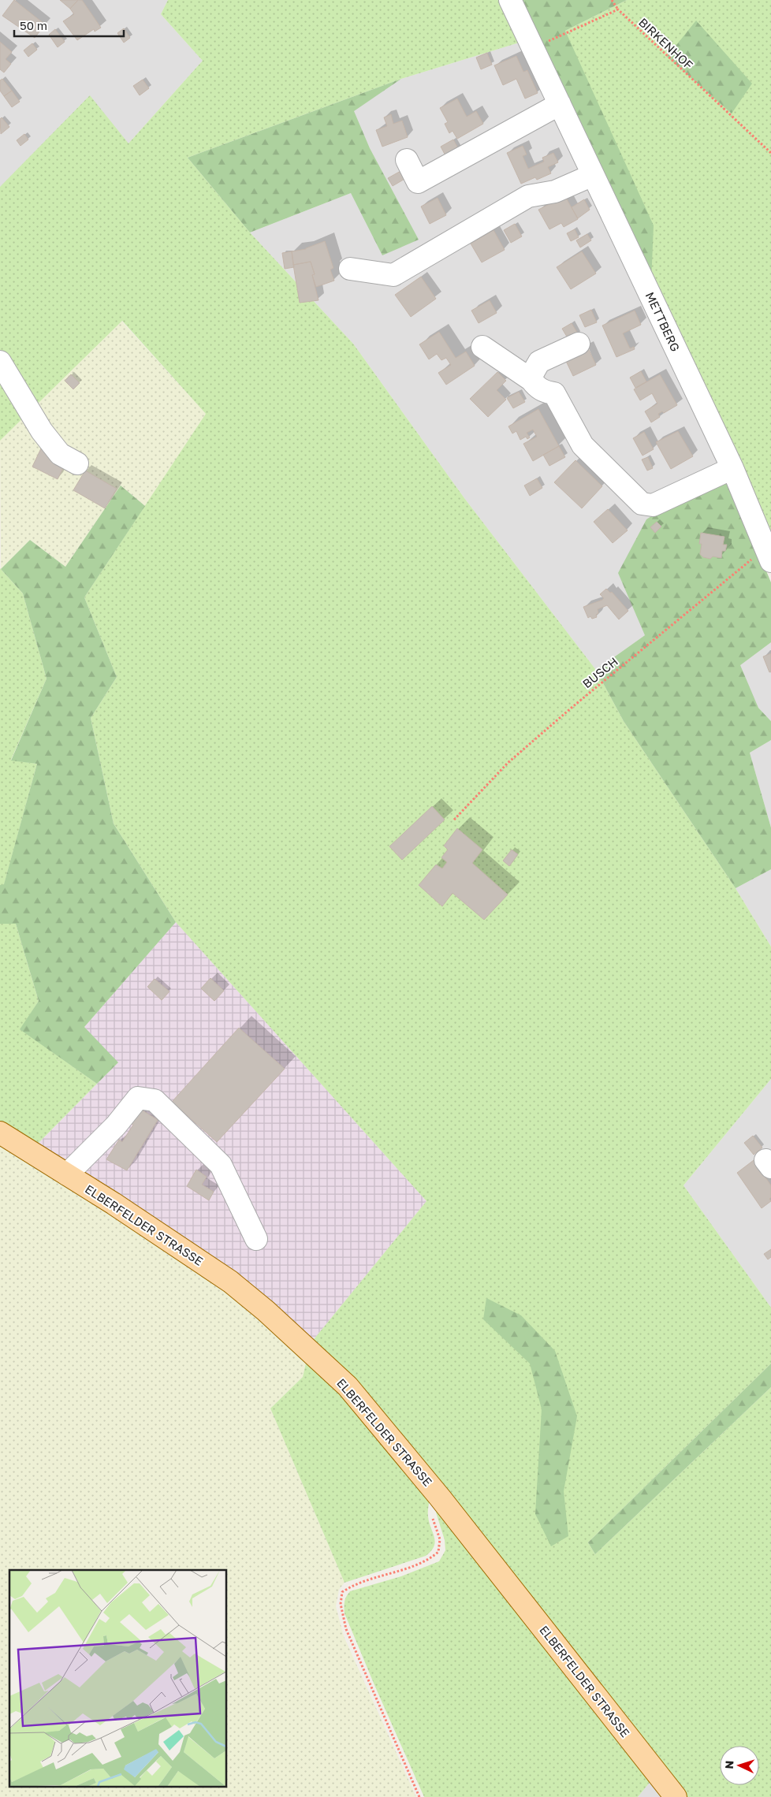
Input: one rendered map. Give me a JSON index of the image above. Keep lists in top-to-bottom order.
{
  "streets": {
    "main road": ["ELBERFELDER STRASSE"],
    "street": ["METTBERG"],
    "path": ["BIRKENHOF", "BUSCH"]
  },
  "crossings": [
    ["METTBERG", "BUSCH"]
  ],
  "scale_bar": "50 m",
  "north": "left"
}
